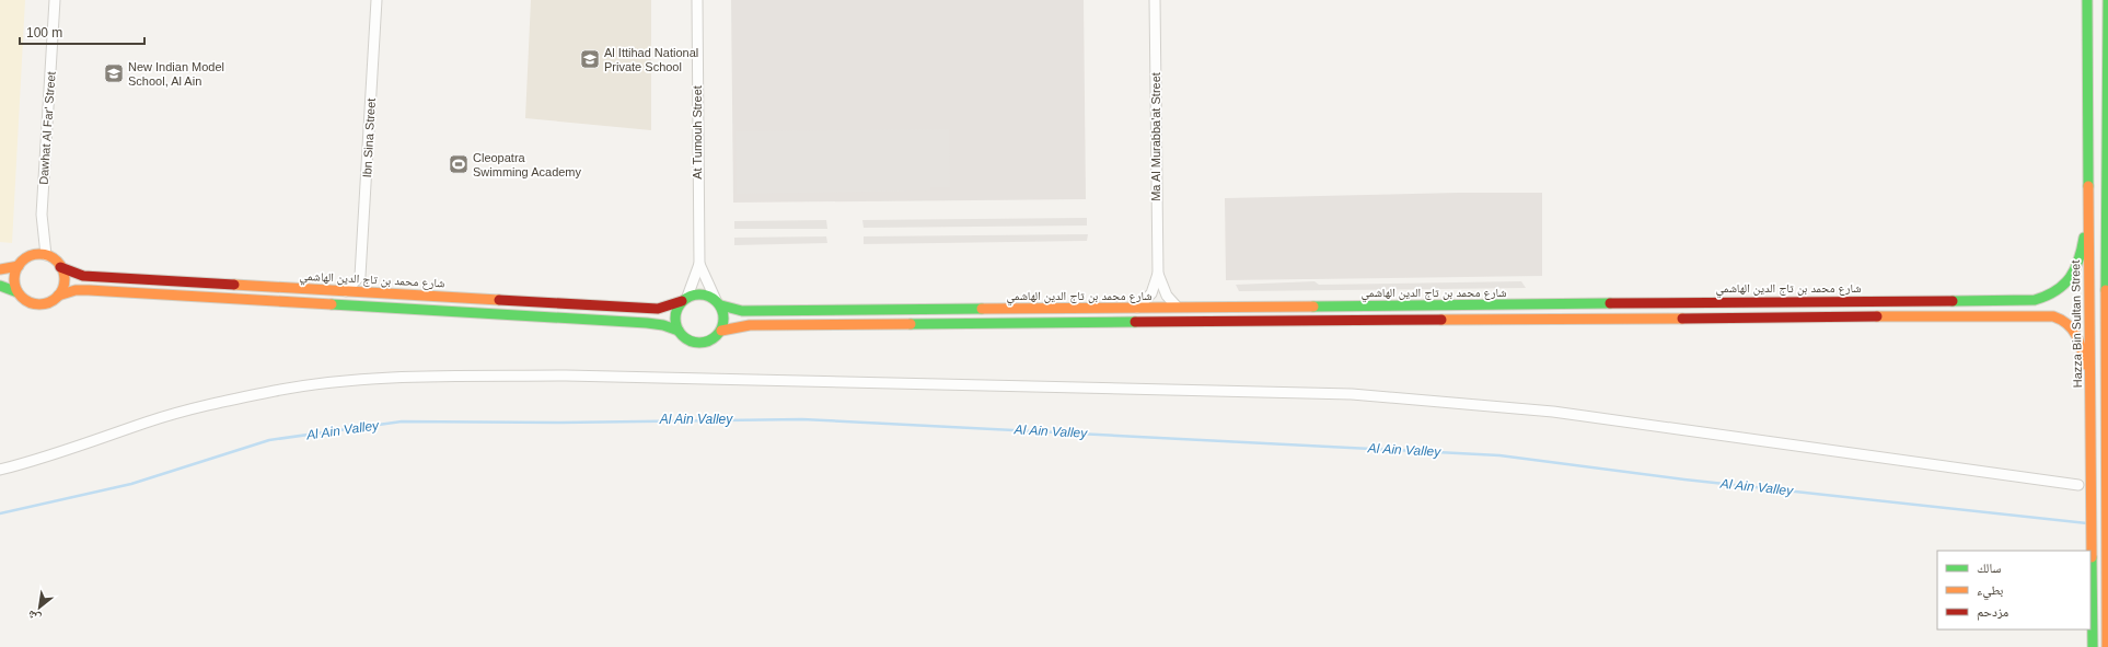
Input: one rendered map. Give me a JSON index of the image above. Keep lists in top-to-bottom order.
{
  "streets": {
    "street": [
      "Dawhat Al Far' Street",
      "At Tumouh Street",
      "Ma Al Murabba'at Street",
      "Ibn Sina Street",
      "شارع محمد بن تاج الدين الهاشمي",
      "Hazza Bin Sultan Street"
    ]
  },
  "crossings": [
    ["Dawhat Al Far' Street", "شارع محمد بن تاج الدين الهاشمي"],
    ["At Tumouh Street", "شارع محمد بن تاج الدين الهاشمي"],
    ["Ma Al Murabba'at Street", "شارع محمد بن تاج الدين الهاشمي"],
    ["شارع محمد بن تاج الدين الهاشمي", "Hazza Bin Sultan Street"]
  ],
  "water": ["Al Ain Valley"],
  "places": {
    "school or university": ["Al Ittihad National Private School", "New Indian Model School, Al Ain"],
    "sports": ["Cleopatra Swimming Academy"]
  },
  "legend": ["سالك", "بطيء", "مزدحم"],
  "scale_bar": "100 m",
  "north": "bottom left"
}
